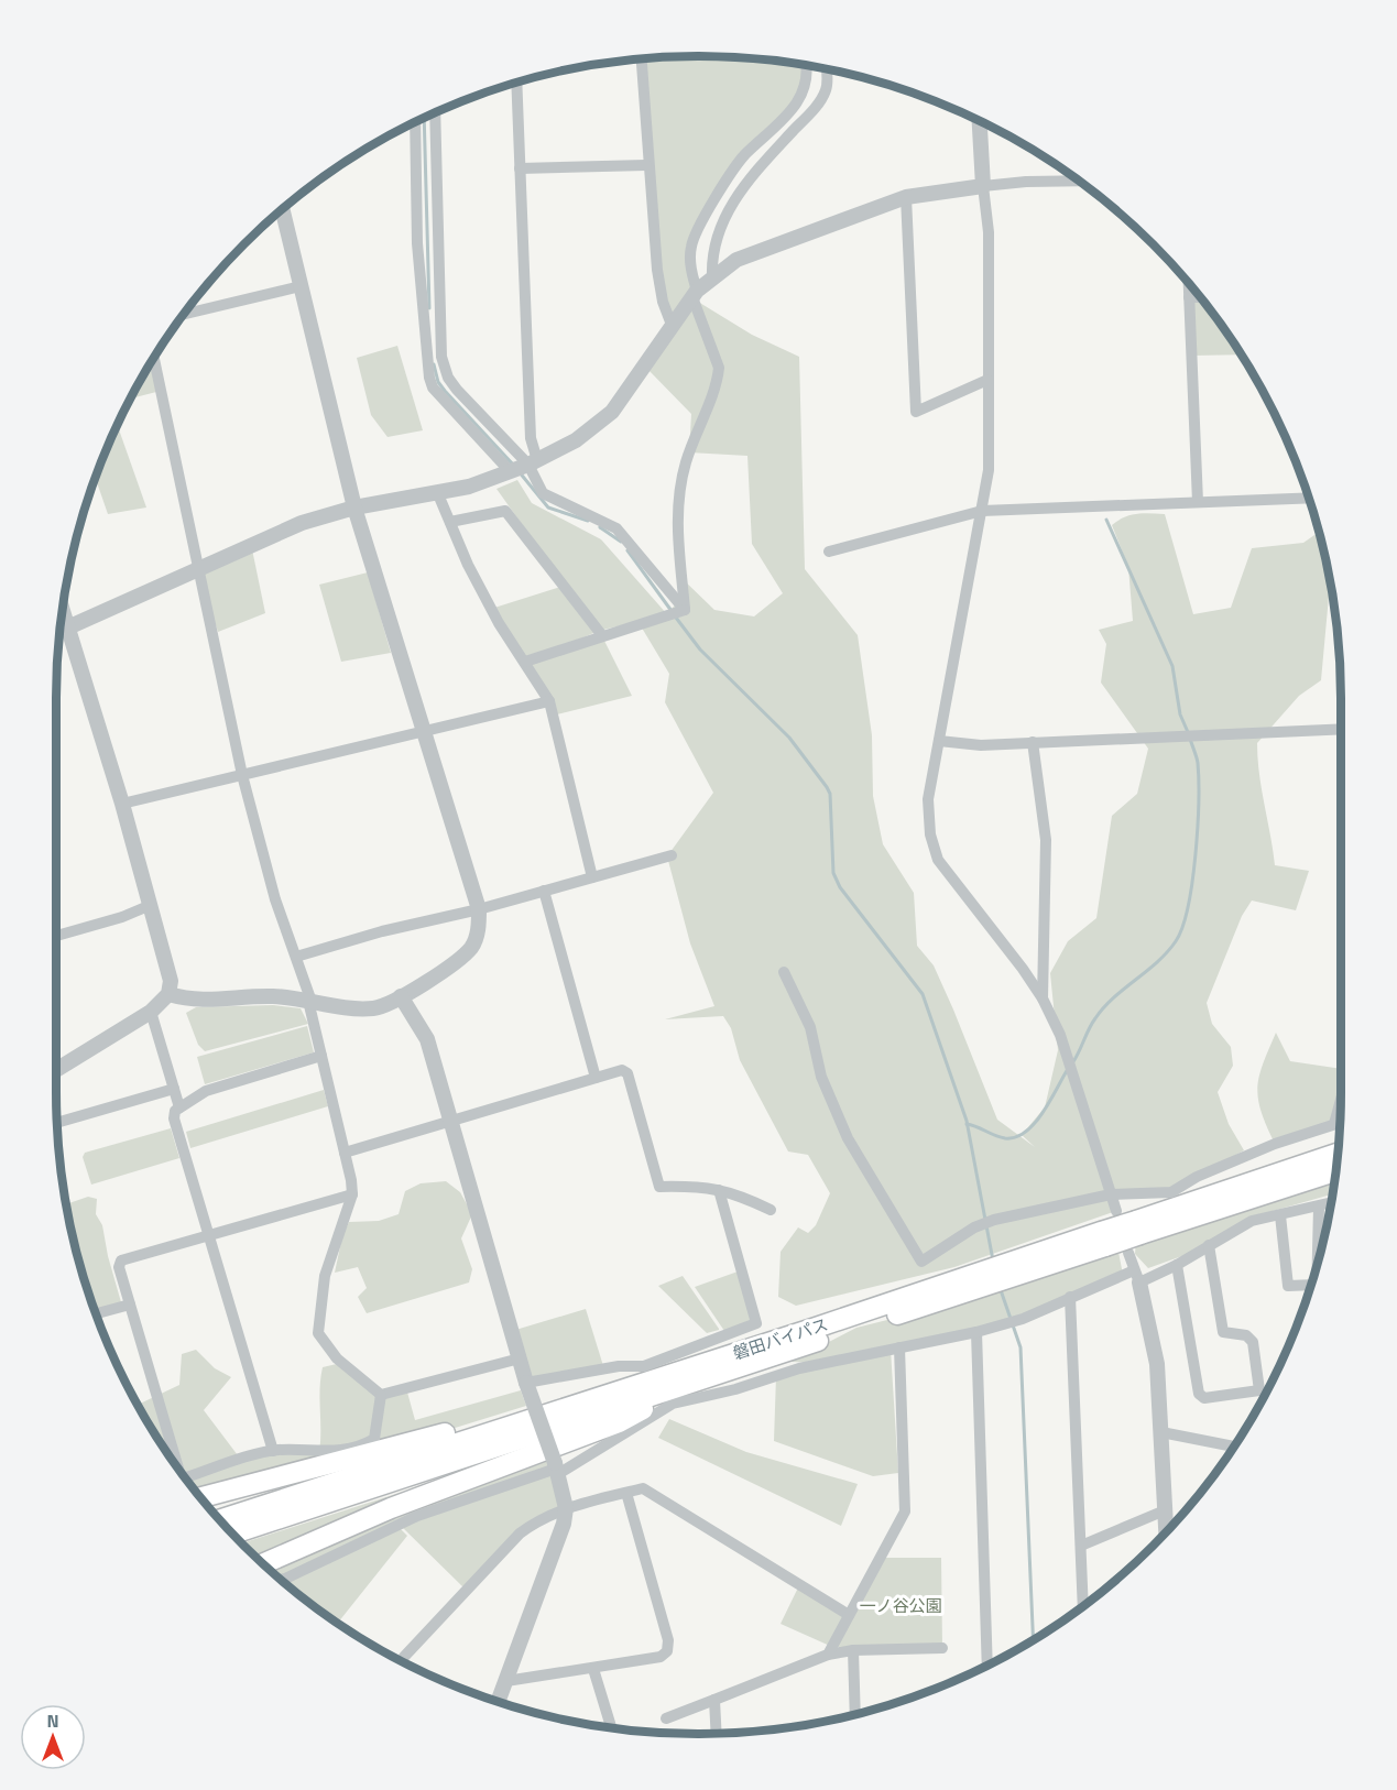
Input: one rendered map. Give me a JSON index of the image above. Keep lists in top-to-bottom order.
{
  "streets": {
    "highway": ["磐田バイパス"]
  },
  "parks": ["一ノ谷公園"],
  "north": "top"
}
